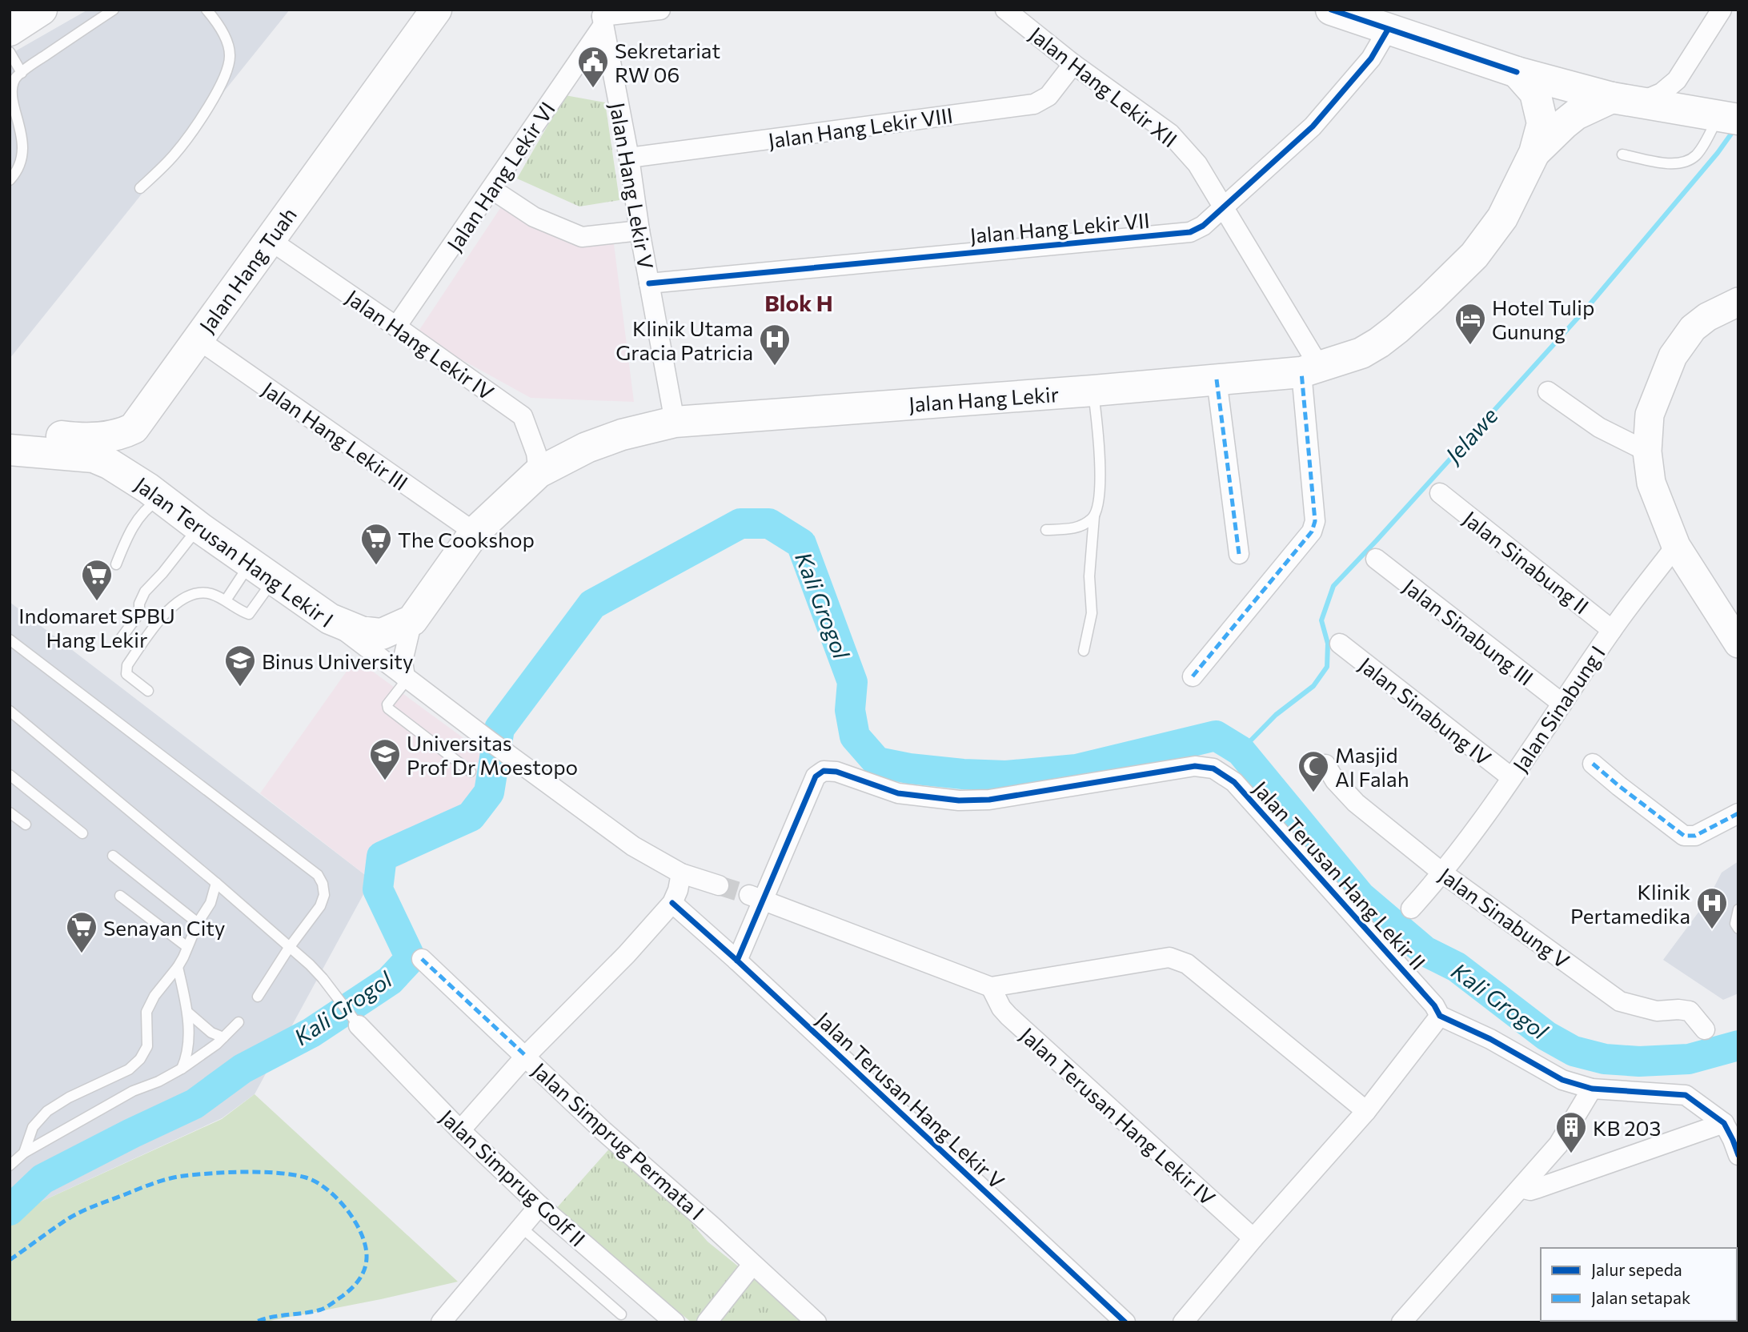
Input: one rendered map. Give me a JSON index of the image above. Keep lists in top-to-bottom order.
{
  "streets": {
    "main road": ["Jalan Hang Tuah", "Jalan Hang Lekir", "Jalan Terusan Hang Lekir I"],
    "street": [
      "Jalan Hang Lekir XII",
      "Jalan Hang Lekir VIII",
      "Jalan Hang Lekir VI",
      "Jalan Hang Lekir V",
      "Jalan Hang Lekir VII",
      "Jalan Hang Lekir IV",
      "Jalan Hang Lekir III",
      "Jalan Sinabung II",
      "Jalan Sinabung III",
      "Jalan Sinabung I",
      "Jalan Sinabung IV",
      "Jalan Terusan Hang Lekir II",
      "Jalan Sinabung V",
      "Jalan Terusan Hang Lekir V",
      "Jalan Terusan Hang Lekir IV",
      "Jalan Simprug Permata I",
      "Jalan Simprug Golf II"
    ]
  },
  "crossings": [
    ["Jalan Hang Lekir XII", "Jalan Hang Lekir VIII"],
    ["Jalan Hang Lekir XII", "Jalan Hang Lekir VII"],
    ["Jalan Hang Lekir XII", "Jalan Hang Lekir"],
    ["Jalan Hang Lekir VIII", "Jalan Hang Lekir V"],
    ["Jalan Hang Lekir VI", "Jalan Hang Lekir V"],
    ["Jalan Hang Lekir VI", "Jalan Hang Lekir IV"],
    ["Jalan Hang Lekir V", "Jalan Hang Lekir VII"],
    ["Jalan Hang Lekir V", "Jalan Hang Lekir"],
    ["Jalan Hang Tuah", "Jalan Hang Lekir IV"],
    ["Jalan Hang Tuah", "Jalan Hang Lekir III"],
    ["Jalan Hang Lekir IV", "Jalan Hang Lekir"],
    ["Jalan Hang Lekir", "Jalan Hang Lekir III"],
    ["Jalan Hang Lekir", "Jalan Terusan Hang Lekir I"],
    ["Jalan Sinabung II", "Jalan Sinabung I"],
    ["Jalan Sinabung III", "Jalan Sinabung I"],
    ["Jalan Sinabung I", "Jalan Sinabung IV"],
    ["Jalan Sinabung I", "Jalan Sinabung V"],
    ["Jalan Terusan Hang Lekir II", "Jalan Terusan Hang Lekir V"]
  ],
  "districts": ["Blok H"],
  "water": ["Jelawe", "Kali Grogol"],
  "places": {
    "public building": ["Sekretariat RW 06"],
    "hotel": ["Hotel Tulip Gunung"],
    "hospital": ["Klinik Utama Gracia Patricia", "Klinik Pertamedika"],
    "supermarket": ["The Cookshop", "Indomaret SPBU Hang Lekir", "Senayan City"],
    "school or university": ["Binus University", "Universitas Prof Dr Moestopo"],
    "mosque": ["Masjid Al Falah"],
    "building": ["KB 203"]
  },
  "legend": ["Jalur sepeda", "Jalan setapak"]
}
